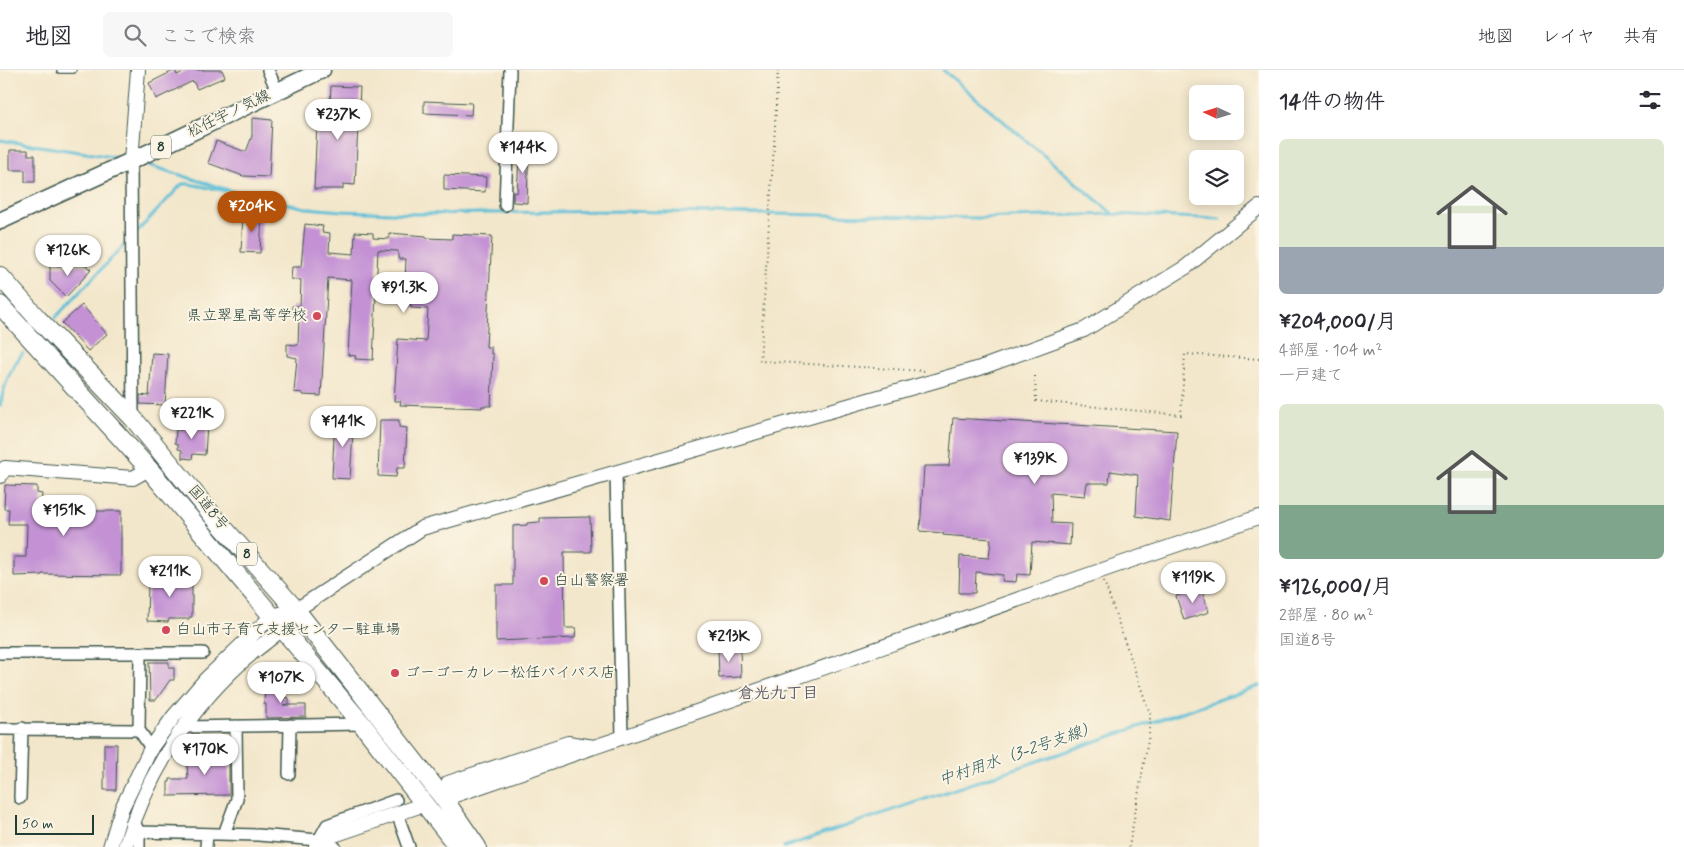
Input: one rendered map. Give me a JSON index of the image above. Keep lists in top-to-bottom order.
{
  "streets": {
    "highway": ["8", "国道8号"],
    "main road": ["松任宇ノ気線"]
  },
  "districts": ["倉光九丁目"],
  "water": ["中村用水（3-2号支線）"],
  "places": [
    "県立翠星高等学校",
    "白山警察署",
    "白山市子育て支援センター駐車場",
    "ゴーゴーカレー松任バイパス店"
  ],
  "scale_bar": "50 m",
  "north": "left",
  "page": {
    "header": "地図",
    "search": "ここで検索",
    "nav": ["地図", "レイヤ", "共有"],
    "heading": "14件の物件",
    "price": [
      "¥237K",
      "¥144K",
      "¥204K",
      "¥126K",
      "¥91.3K",
      "¥221K",
      "¥141K",
      "¥139K",
      "¥151K",
      "¥211K",
      "¥119K",
      "¥213K",
      "¥107K",
      "¥170K"
    ],
    "list": [
      {
        "name": "¥204,000/月",
        "note": "4部屋 · 104 m² · 一戸建て"
      },
      {
        "name": "¥126,000/月",
        "note": "2部屋 · 80 m² · 国道8号"
      }
    ],
    "scale": "50 m"
  }
}
